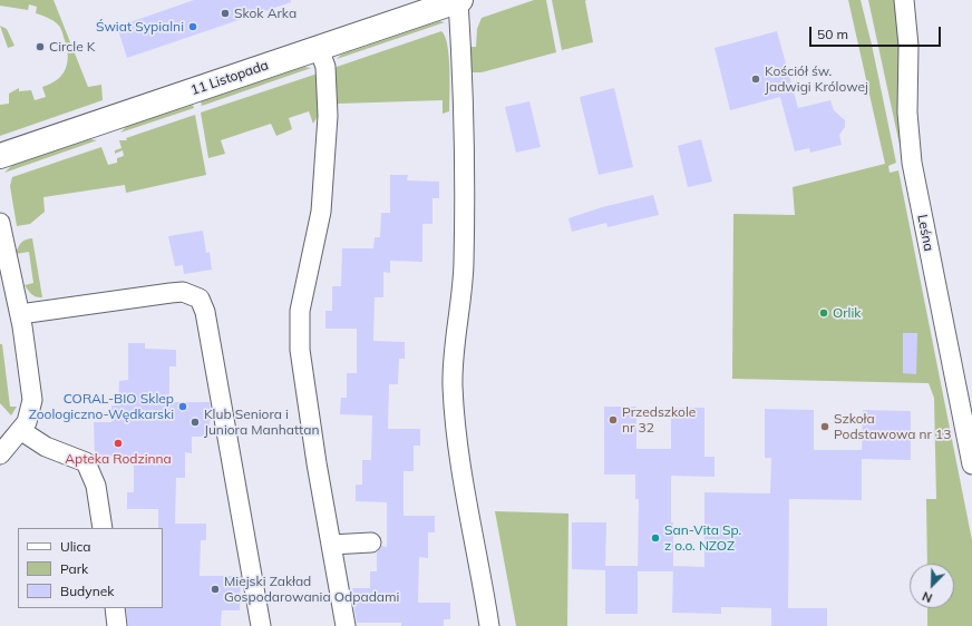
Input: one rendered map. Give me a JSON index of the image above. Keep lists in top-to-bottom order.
{
  "streets": {
    "street": ["11 Listopada", "Leśna"]
  },
  "places": [
    "Skok Arka",
    "Świat Sypialni",
    "Circle K",
    "Kościół św. Jadwigi Królowej",
    "Orlik",
    "CORAL-BIO Sklep Zoologiczno-Wędkarski",
    "Przedszkole nr 32",
    "Klub Seniora i Juniora Manhattan",
    "Szkoła Podstawowa nr 13",
    "Apteka Rodzinna",
    "San-Vita Sp. z o.o. NZOZ",
    "Miejski Zakład Gospodarowania Odpadami"
  ],
  "legend": ["Ulica", "Park", "Budynek"],
  "scale_bar": "50 m",
  "north": "bottom left"
}
